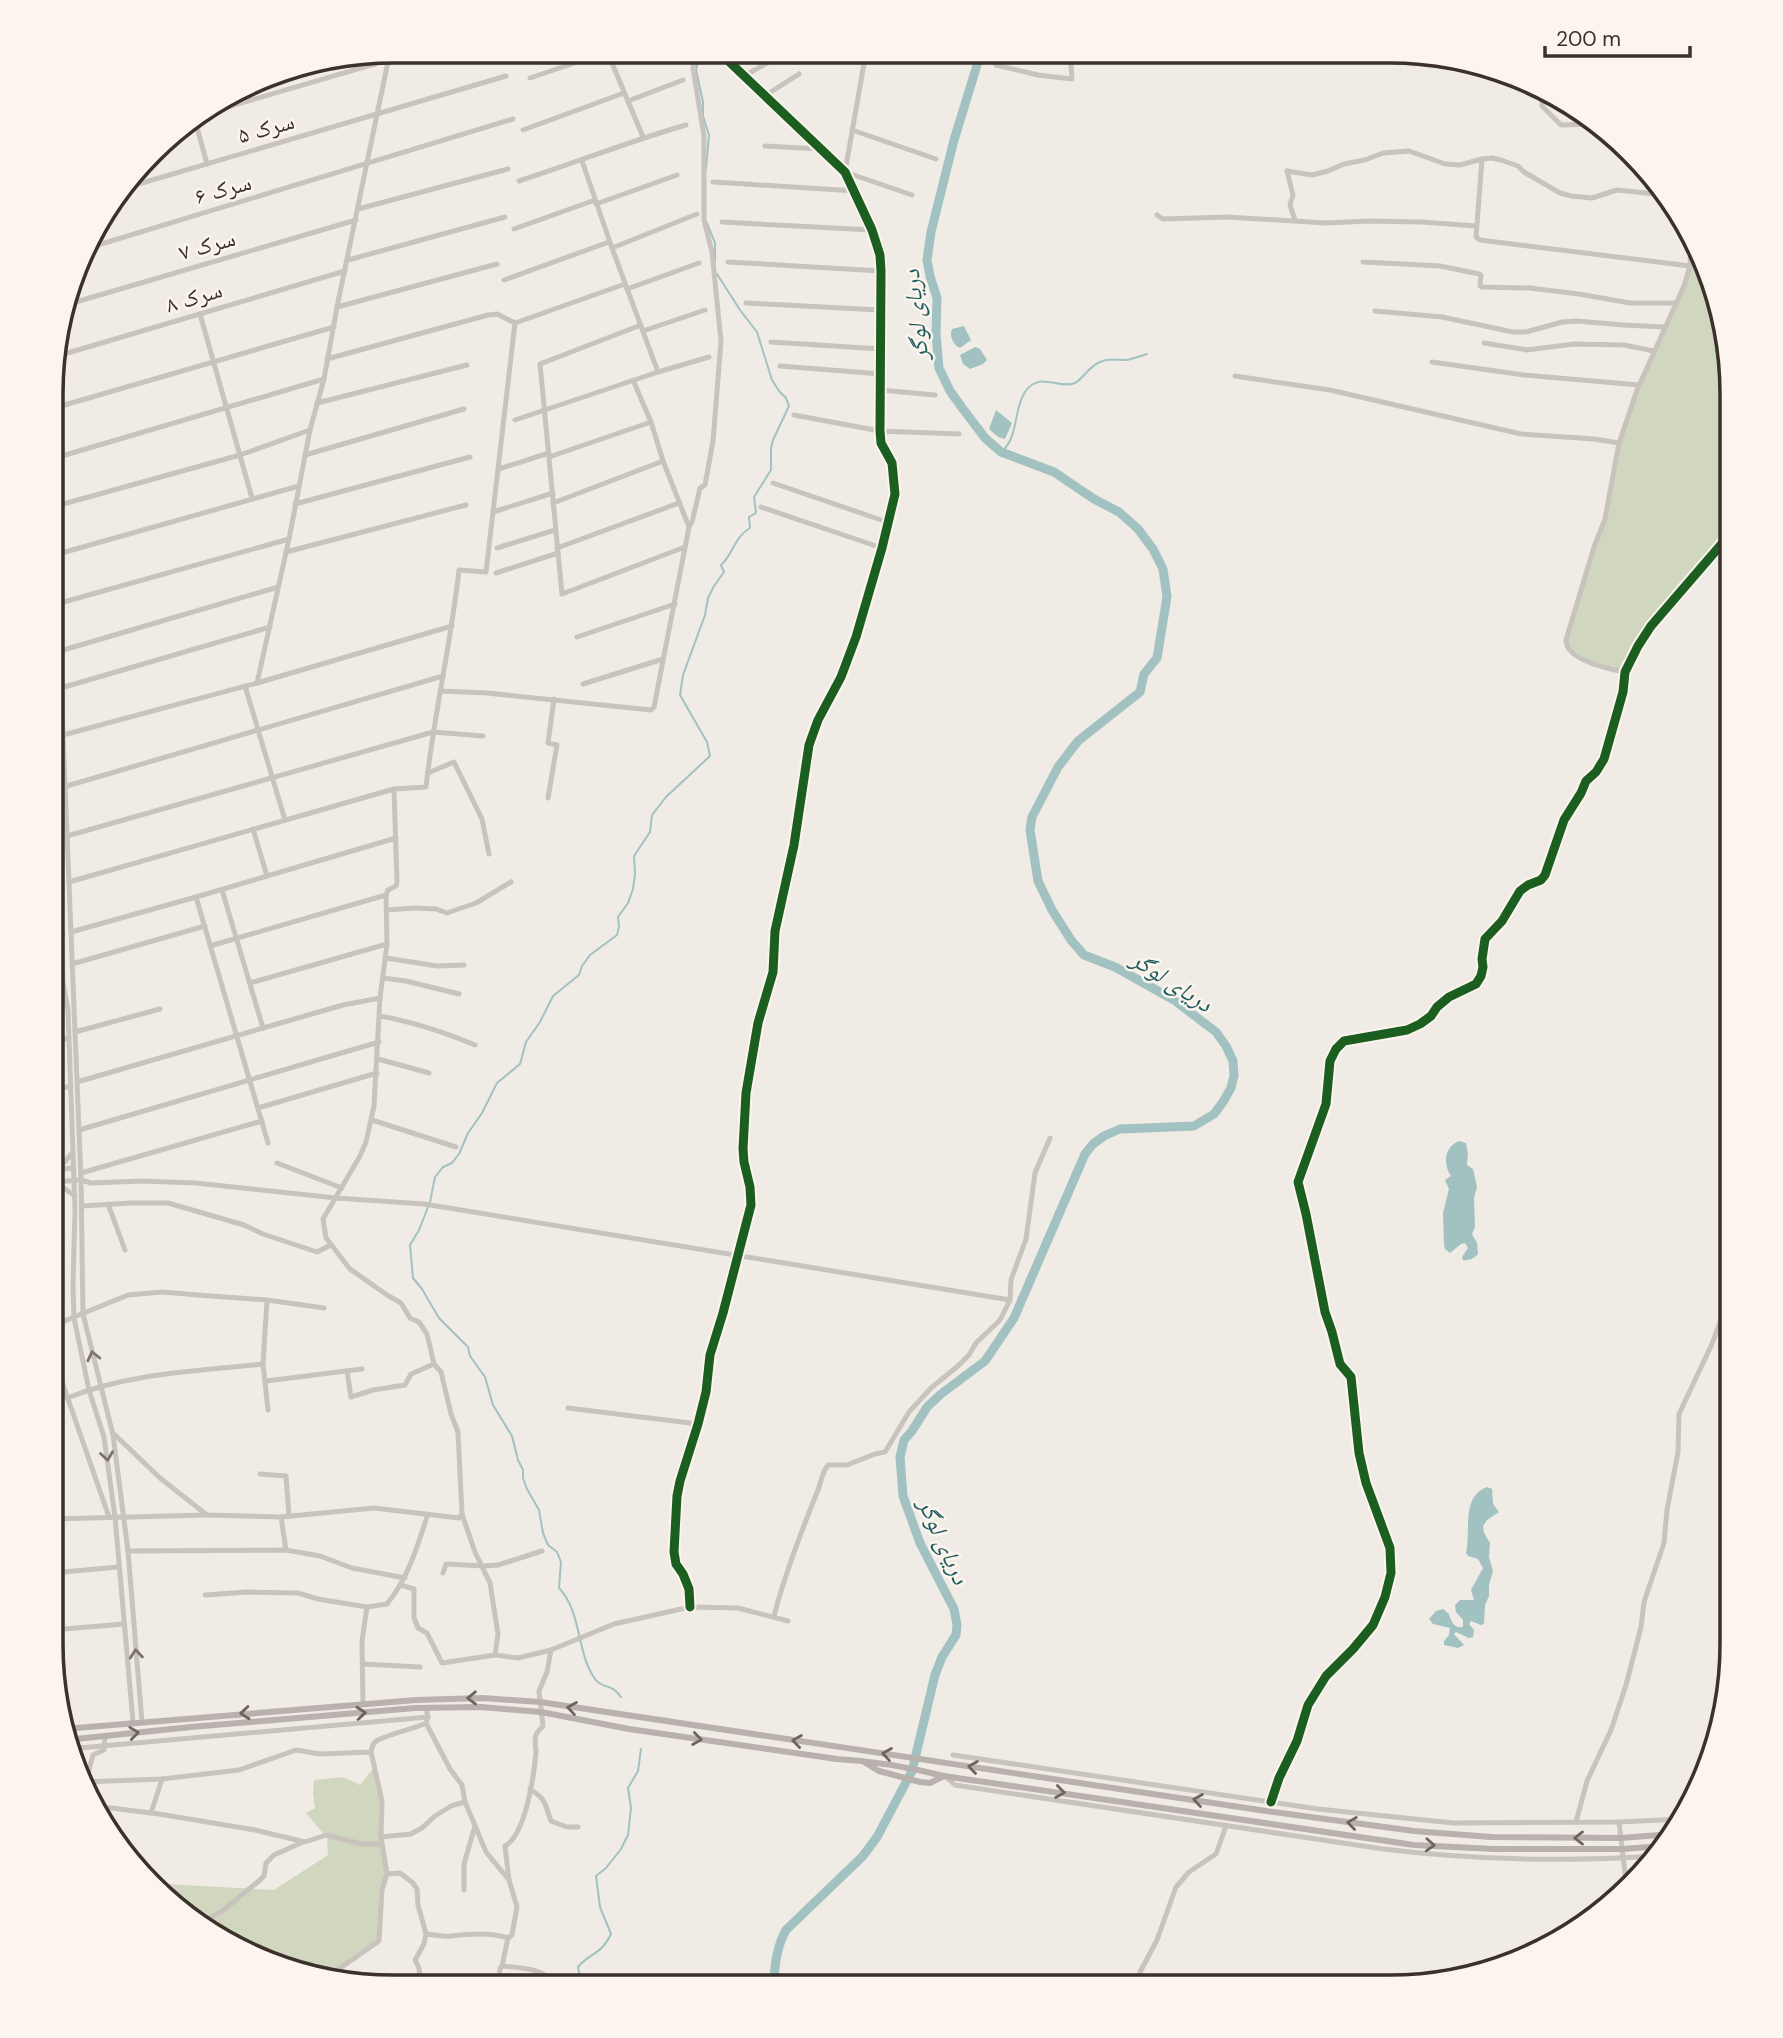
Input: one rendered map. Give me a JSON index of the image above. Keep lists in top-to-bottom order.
{
  "streets": {
    "street": [
      "سرک ۵",
      "سرک ۶",
      "سرک ۷",
      "سرک ۸"
    ]
  },
  "water": ["دریای لوگر"],
  "scale_bar": "200 m"
}
